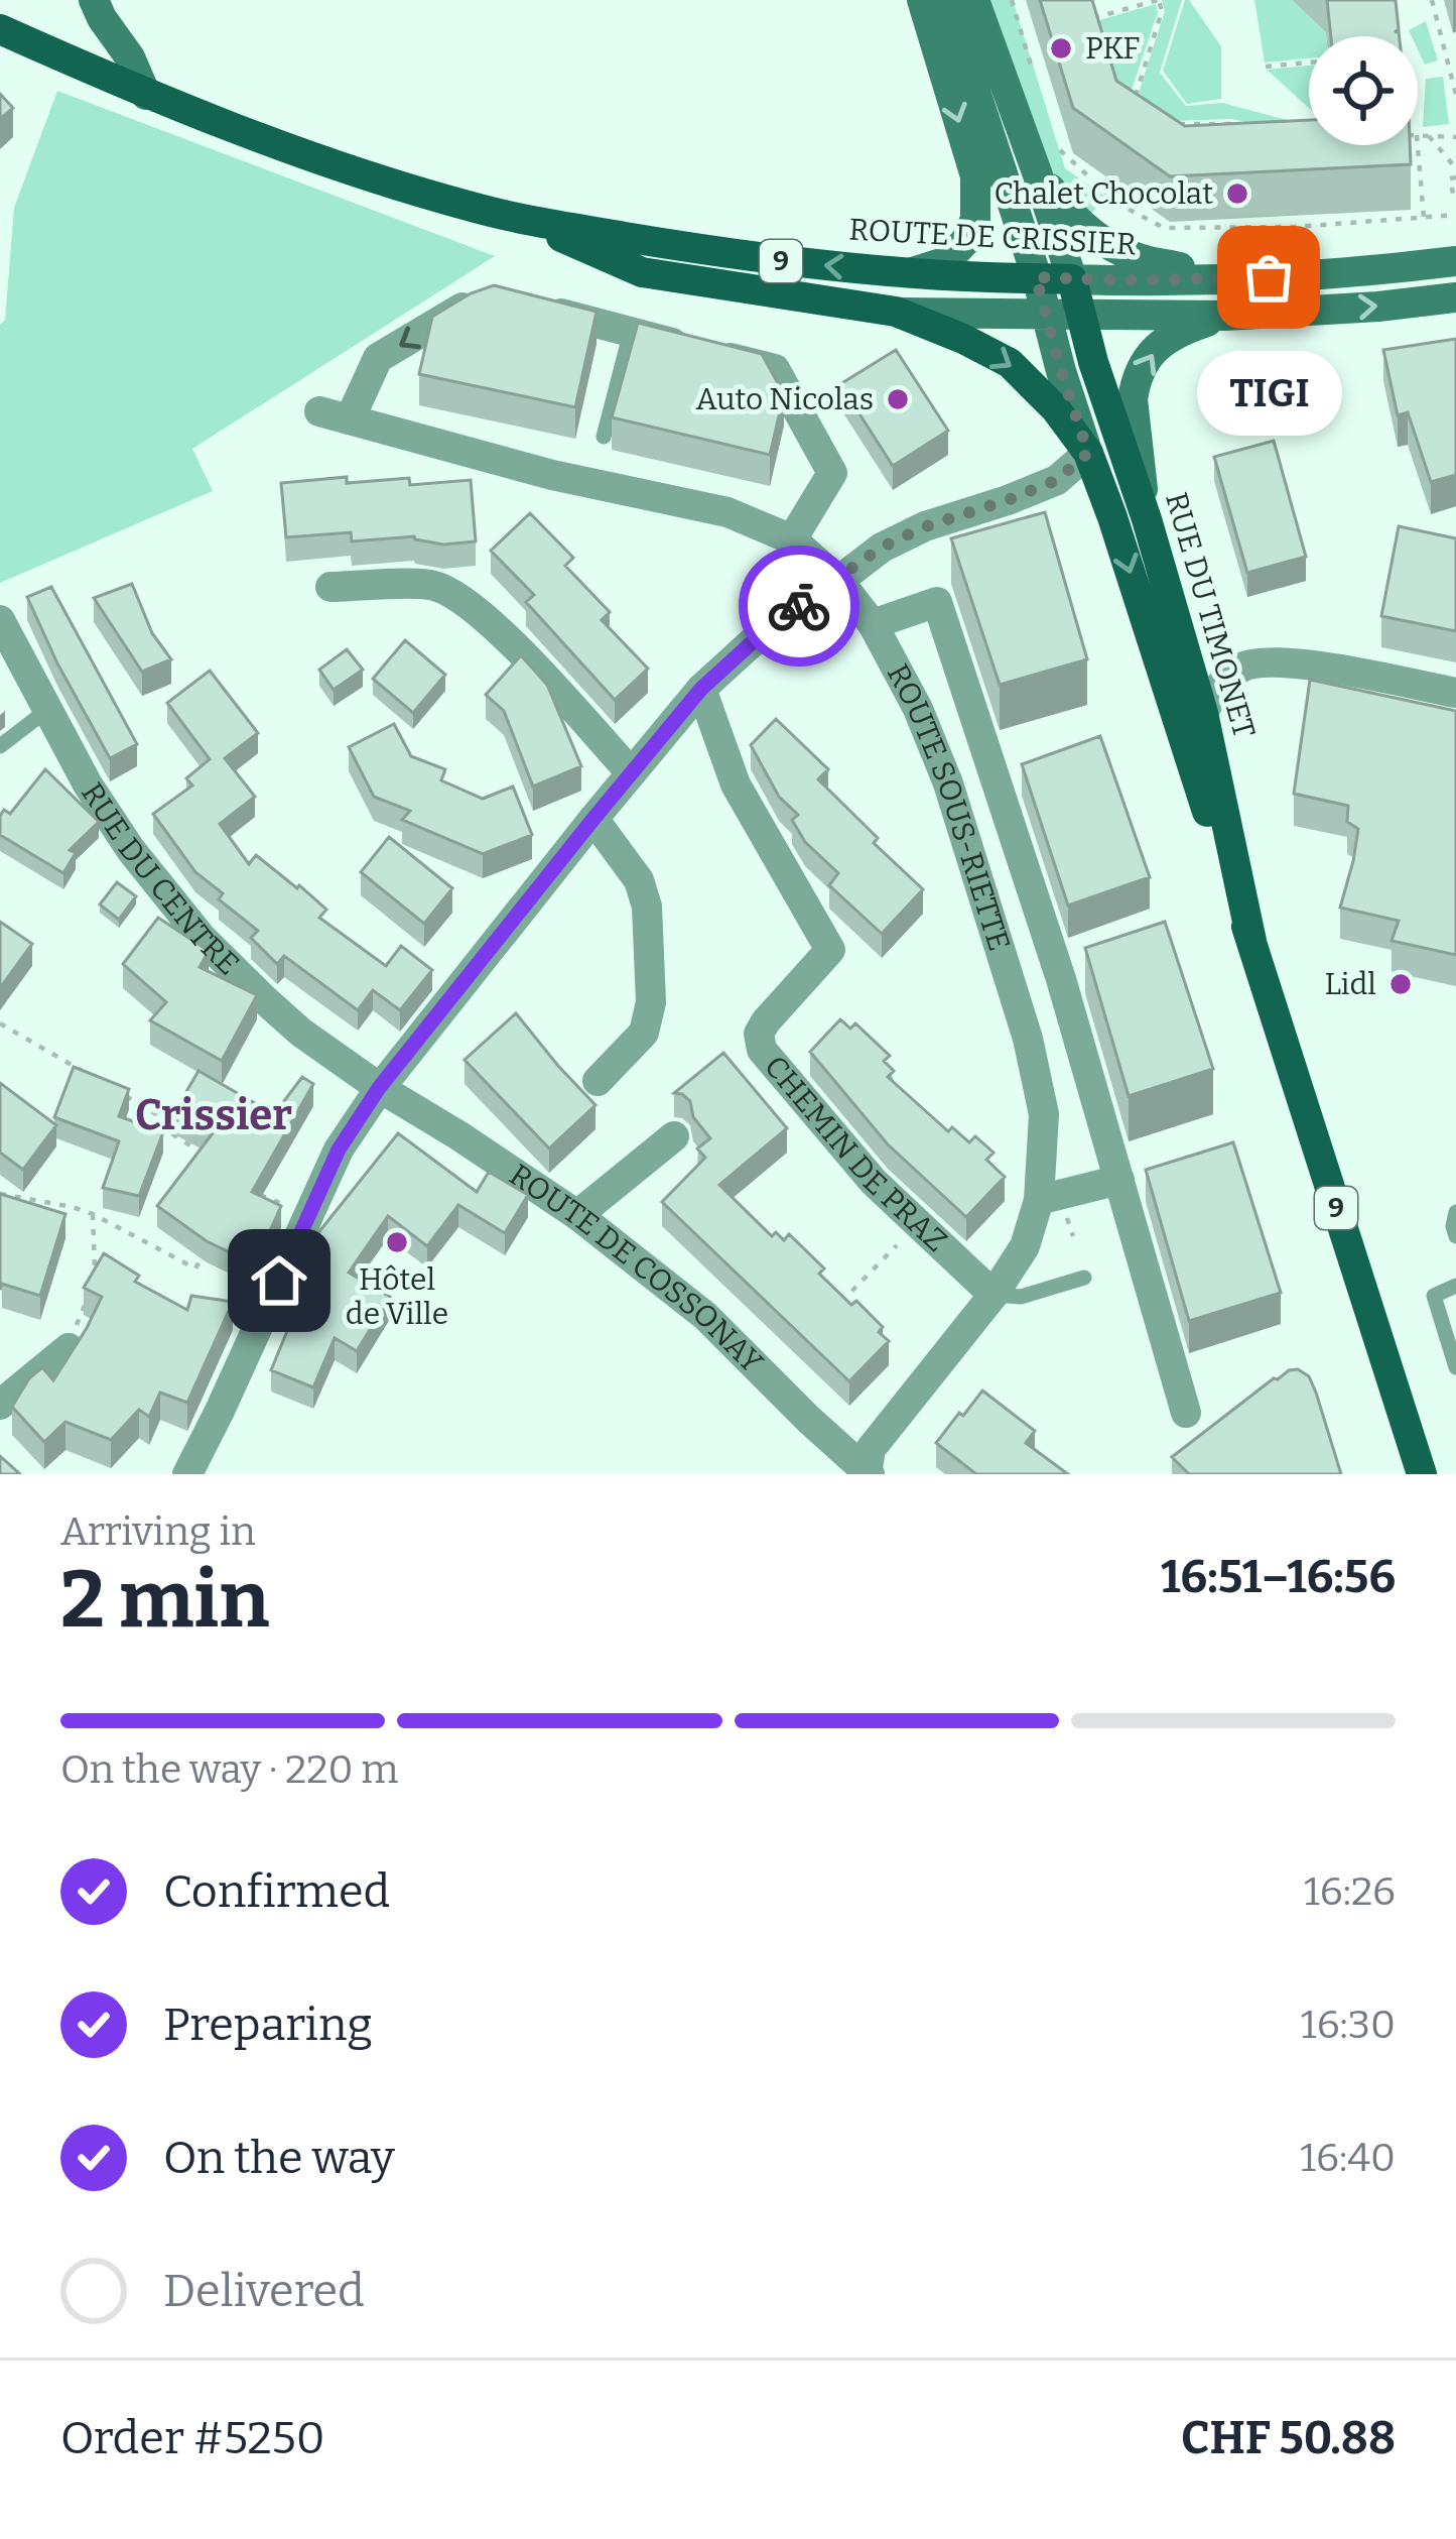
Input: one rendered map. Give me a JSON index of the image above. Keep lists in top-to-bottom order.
{
  "streets": {
    "main road": ["ROUTE DE CRISSIER", "9", "RUE DU TIMONET"],
    "street": [
      "ROUTE SOUS-RIETTE",
      "RUE DU CENTRE",
      "CHEMIN DE PRAZ",
      "ROUTE DE COSSONAY"
    ]
  },
  "crossings": [
    ["ROUTE DE CRISSIER", "9"],
    ["ROUTE DE CRISSIER", "RUE DU TIMONET"],
    ["9", "RUE DU TIMONET"],
    ["ROUTE SOUS-RIETTE", "CHEMIN DE PRAZ"],
    ["ROUTE SOUS-RIETTE", "ROUTE DE COSSONAY"],
    ["RUE DU CENTRE", "ROUTE DE COSSONAY"]
  ],
  "districts": ["Crissier"],
  "places": [
    "PKF",
    "Chalet Chocolat",
    "TIGI",
    "Auto Nicolas",
    "Lidl",
    "Hôtel de Ville"
  ],
  "page": {
    "bubble": "TIGI",
    "heading": ["2 min", "Arriving in", "16:51–16:56"],
    "panel": ["Order #5250", "CHF 50.88"],
    "bar": "On the way · 220 m",
    "list": [
      ["Confirmed", "16:26"],
      ["Preparing", "16:30"],
      ["On the way", "16:40"],
      "Delivered"
    ]
  }
}
